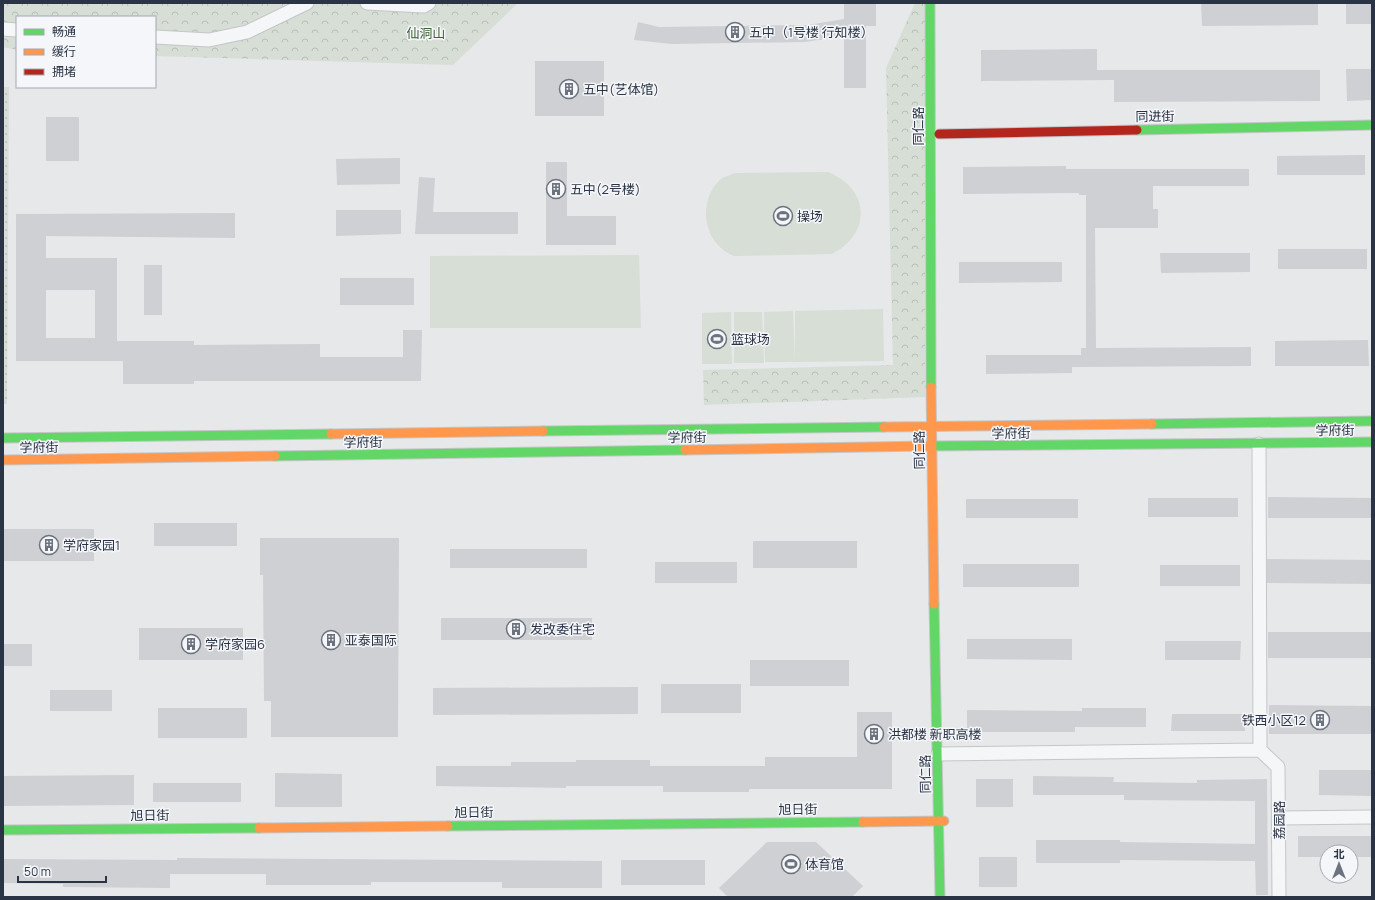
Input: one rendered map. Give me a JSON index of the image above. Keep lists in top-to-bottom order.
{
  "streets": {
    "main road": [
      "同进街",
      "同仁路",
      "学府街",
      "旭日街"
    ],
    "street": ["荔园路"]
  },
  "crossings": [
    ["同进街", "同仁路"],
    ["同仁路", "学府街"],
    ["同仁路", "旭日街"]
  ],
  "parks": ["仙洞山"],
  "places": {
    "building": [
      "五中（1号楼 行知楼）",
      "五中(艺体馆)",
      "五中(2号楼)",
      "学府家园1",
      "发改委住宅",
      "亚泰国际",
      "学府家园6",
      "铁西小区12",
      "洪都楼 新职高楼"
    ],
    "sports": ["操场", "篮球场", "体育馆"]
  },
  "legend": ["畅通", "缓行", "拥堵"],
  "scale_bar": "50 m",
  "north": "top"
}
